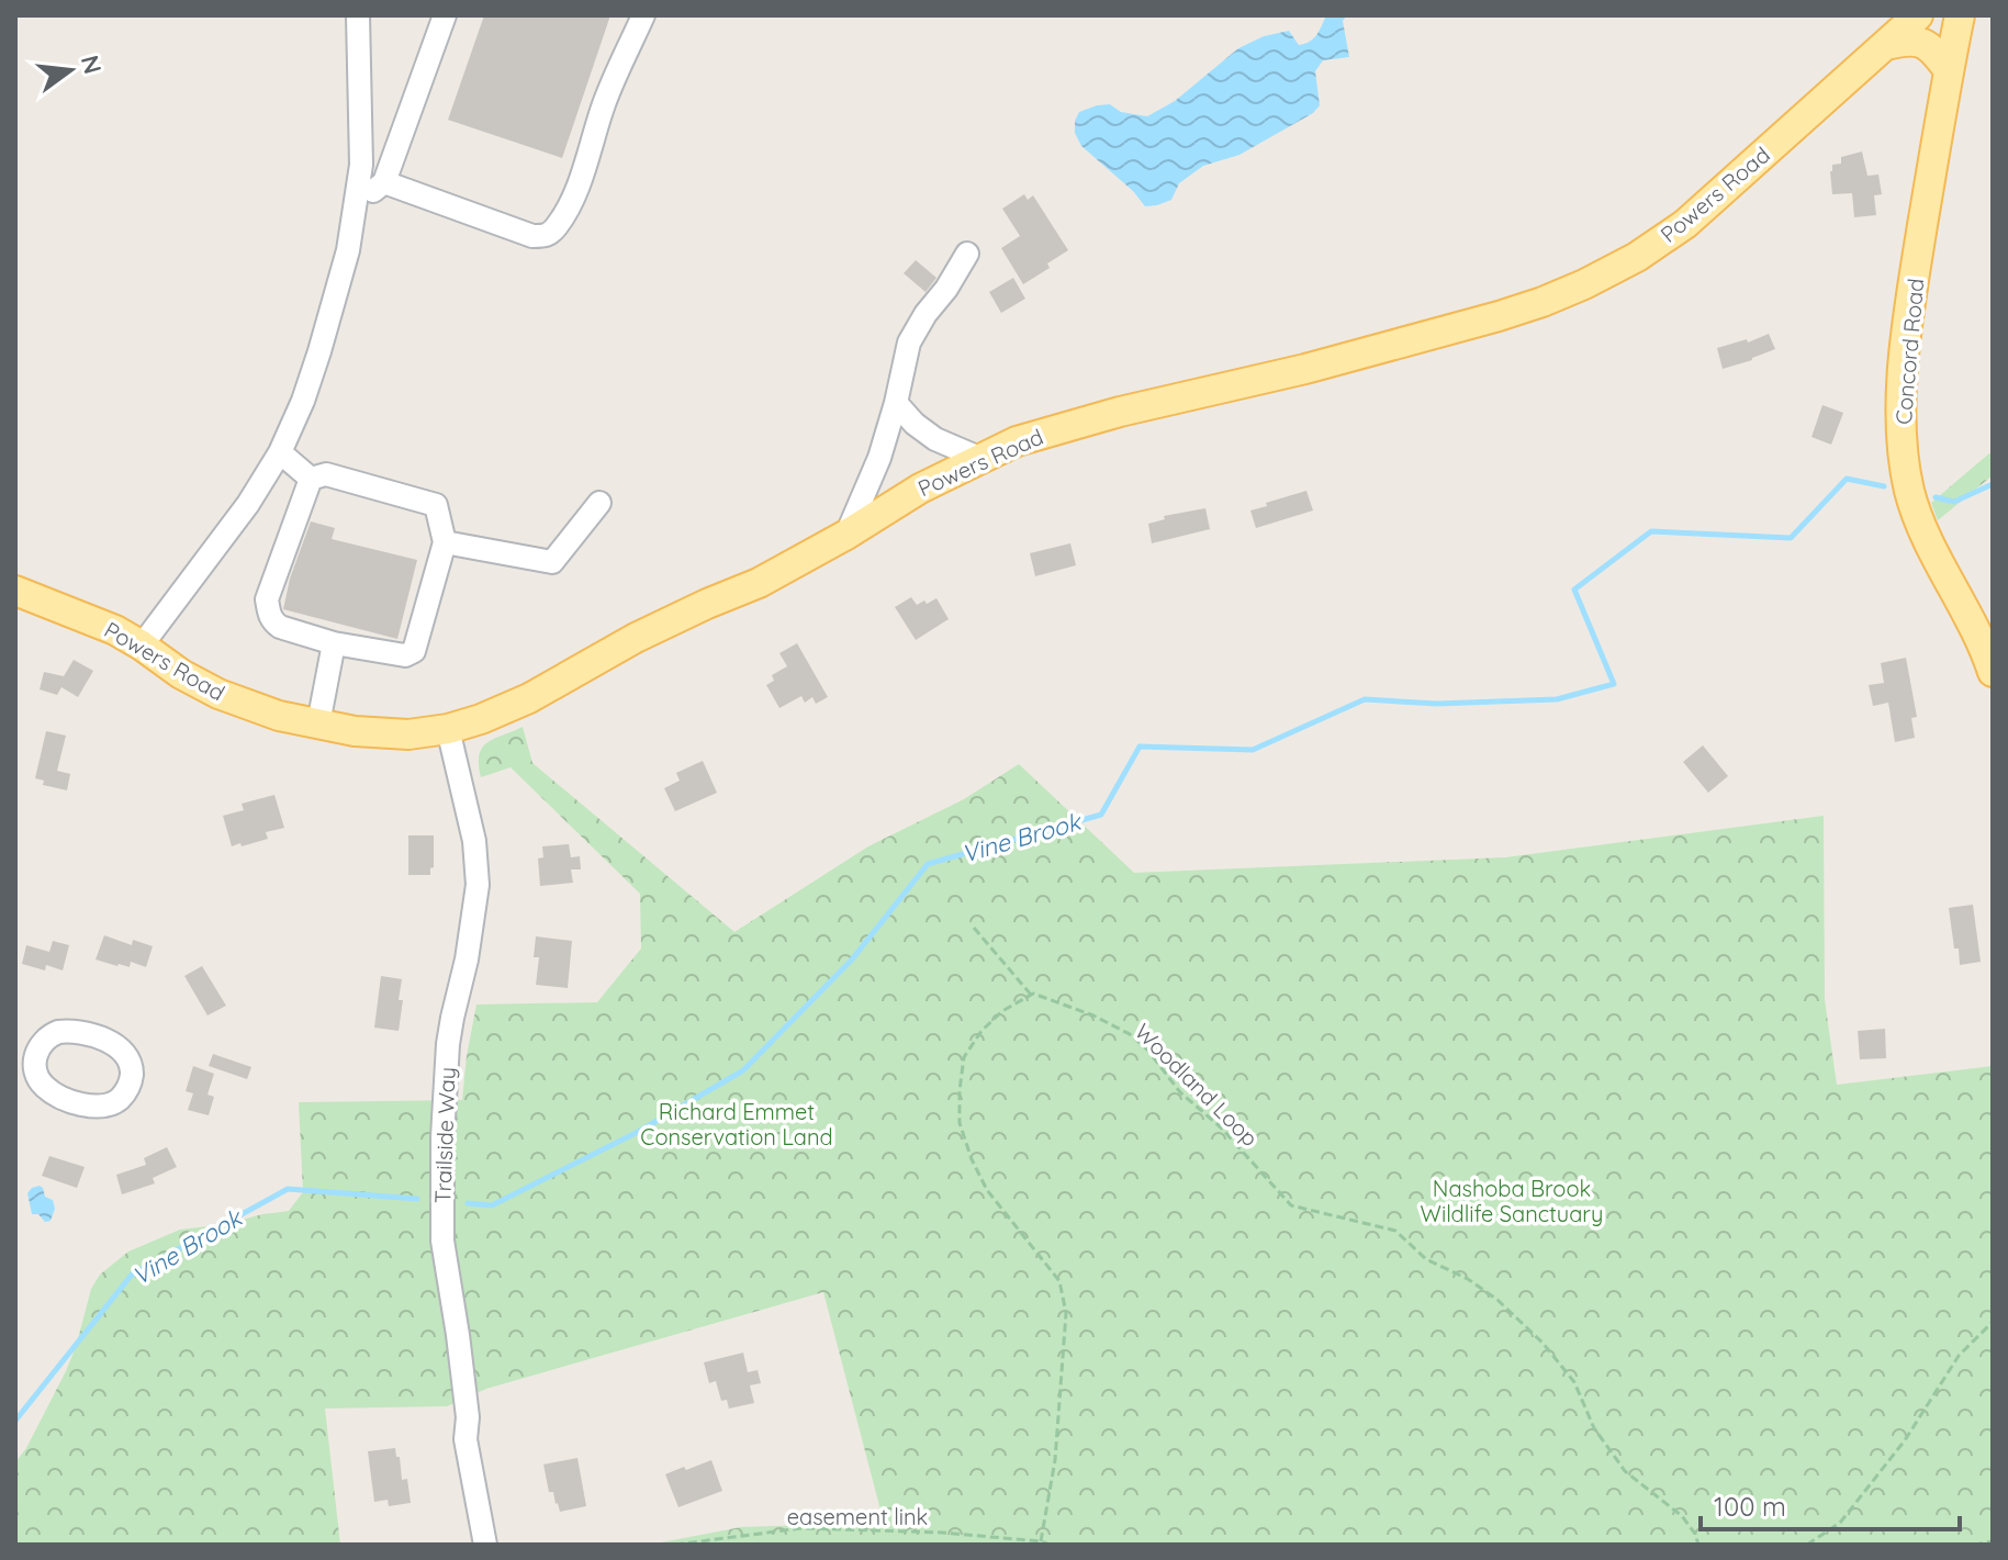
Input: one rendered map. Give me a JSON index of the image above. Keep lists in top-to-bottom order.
{
  "streets": {
    "main road": ["Powers Road", "Concord Road"],
    "street": ["Trailside Way"],
    "path": ["Woodland Loop", "easement link"]
  },
  "crossings": [
    ["Powers Road", "Trailside Way"]
  ],
  "water": ["Vine Brook"],
  "parks": ["Richard Emmet Conservation Land", "Nashoba Brook Wildlife Sanctuary"],
  "scale_bar": "100 m",
  "north": "right"
}
